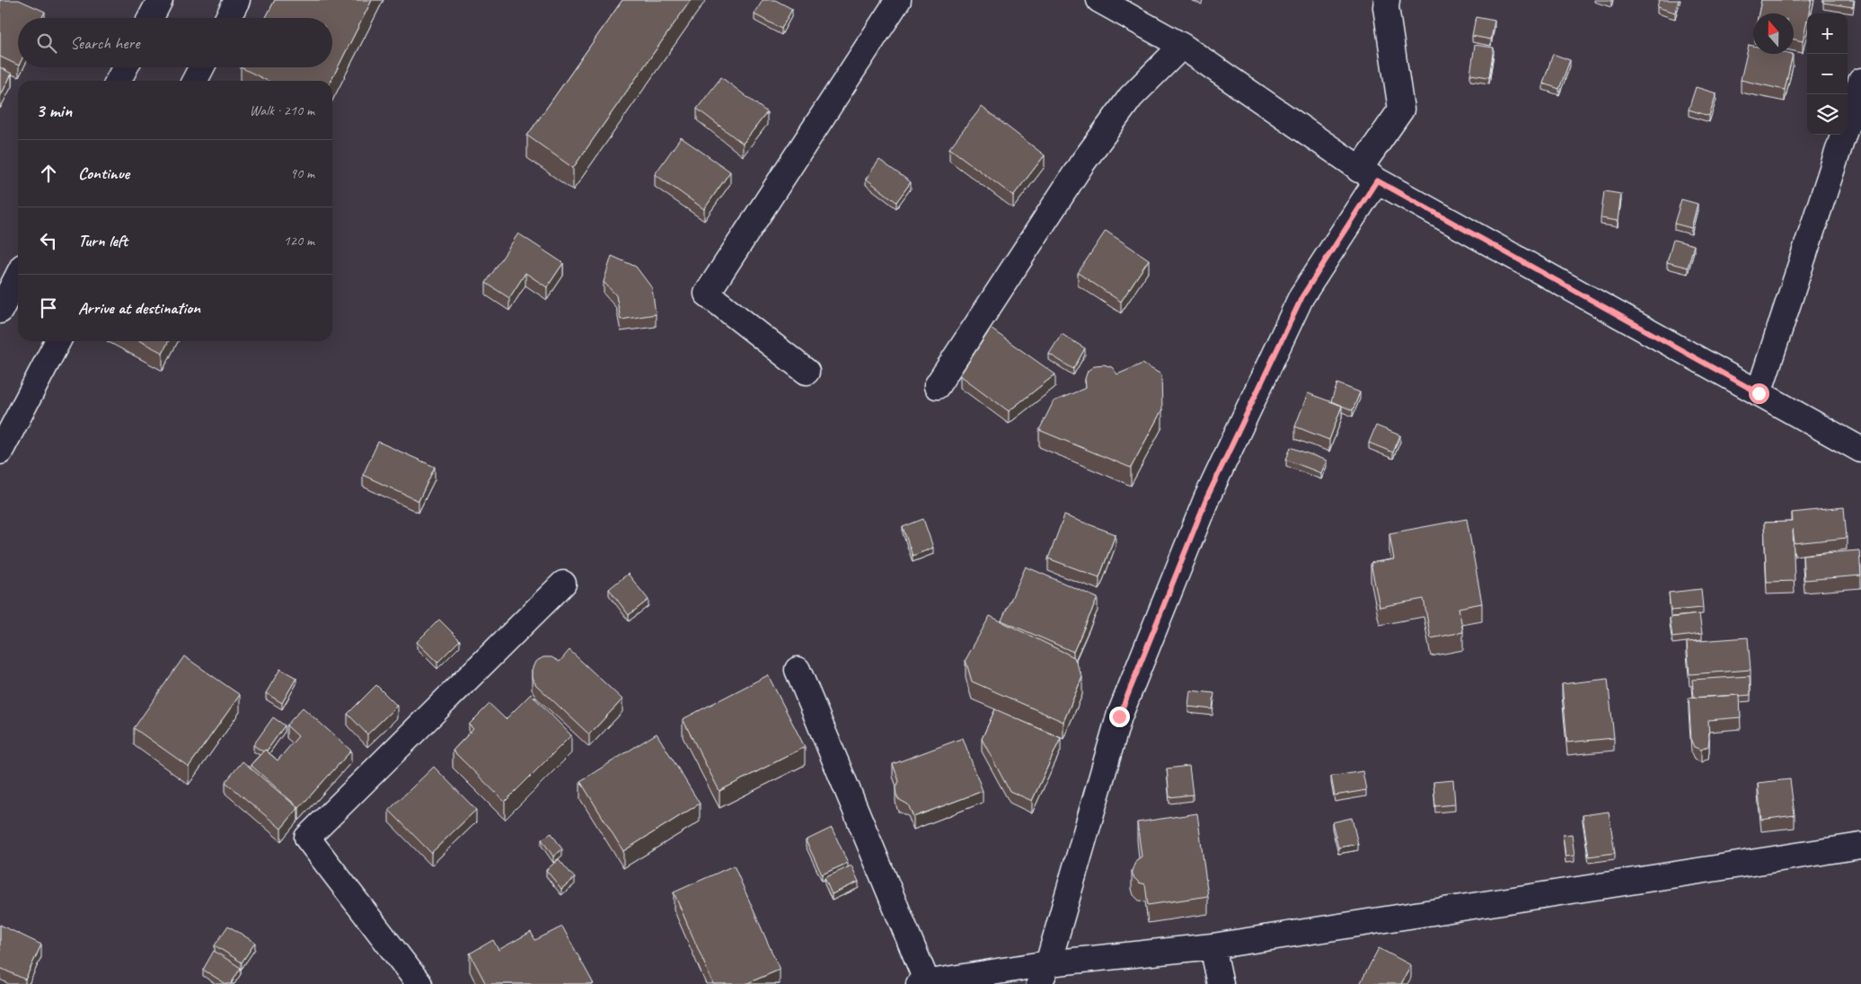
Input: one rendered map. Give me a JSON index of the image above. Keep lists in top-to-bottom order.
{
  "north": "top",
  "page": {
    "map_buttons": ["+", "−"],
    "search": "Search here",
    "heading": ["3 min", "Walk · 210 m"],
    "list": [
      ["Continue", "90 m"],
      ["Turn left", "120 m"],
      "Arrive at destination"
    ]
  }
}
